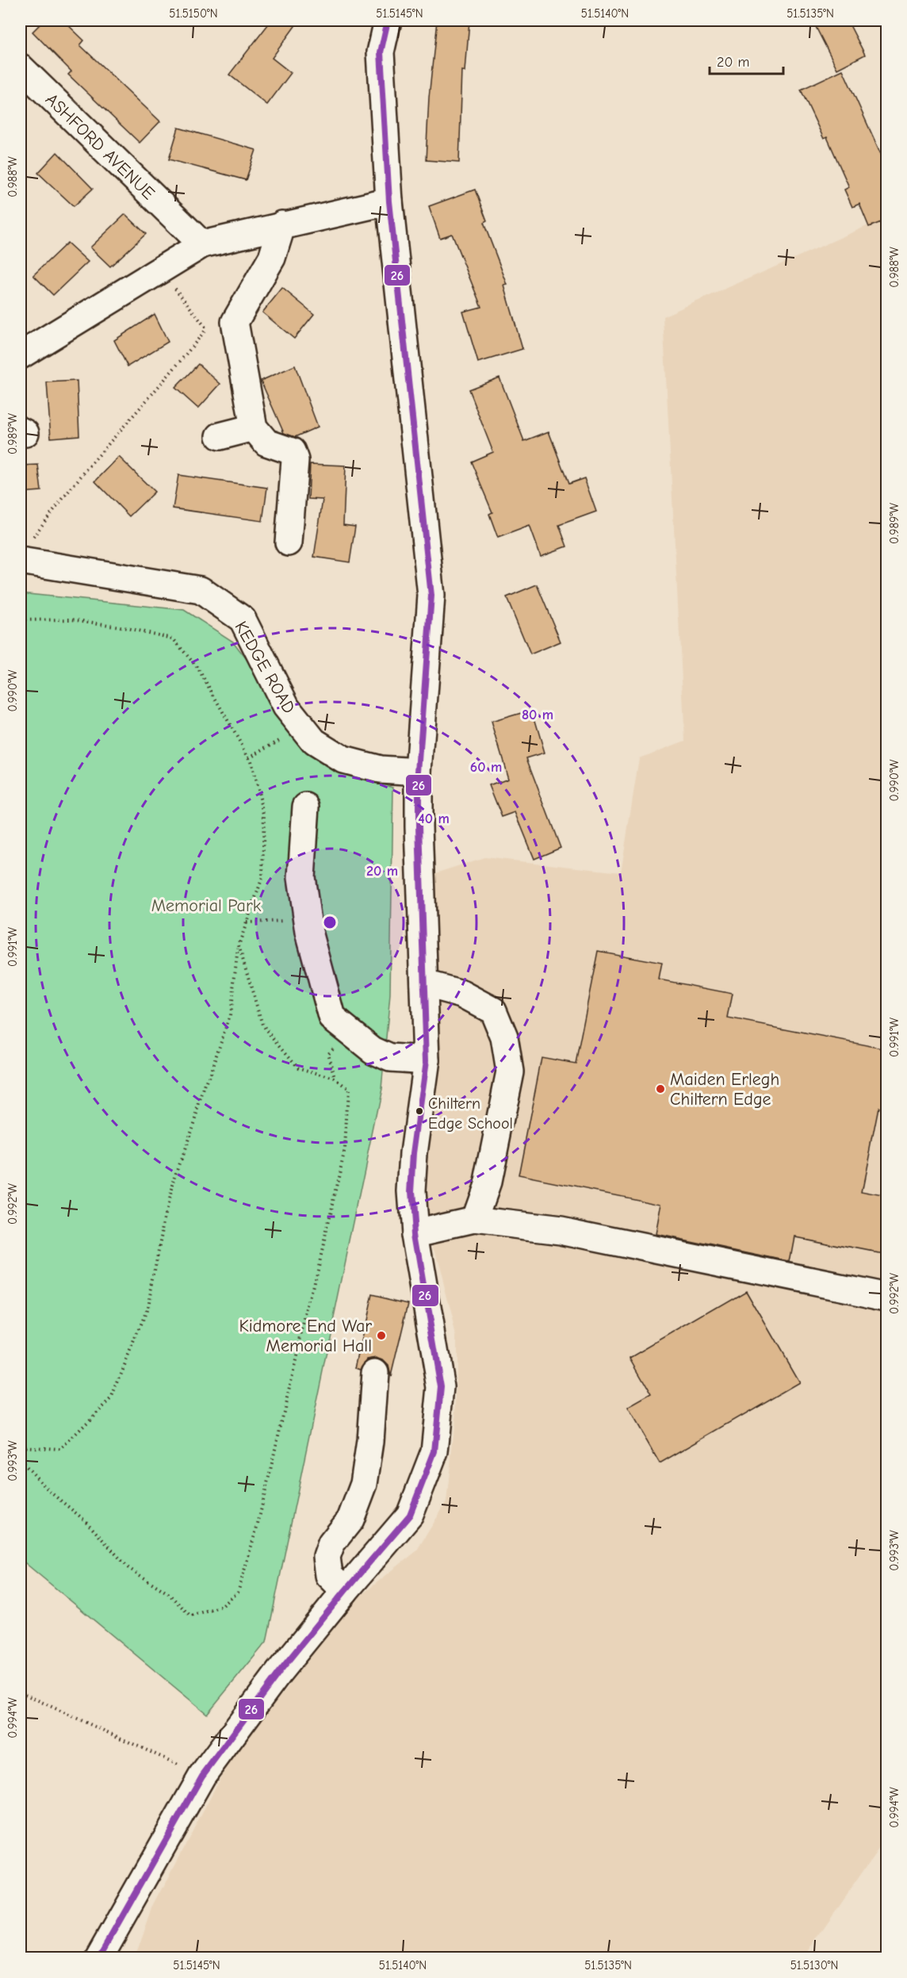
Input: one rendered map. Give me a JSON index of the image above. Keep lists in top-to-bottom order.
{
  "streets": {
    "street": ["ASHFORD AVENUE", "KEDGE ROAD"]
  },
  "parks": ["Memorial Park"],
  "places": ["Maiden Erlegh Chiltern Edge", "Chiltern Edge School", "Kidmore End War Memorial Hall"],
  "lines": ["transit line 26"],
  "scale_bar": "20 m",
  "coordinates": [
    "51.5150°N",
    "51.5145°N",
    "51.5140°N",
    "51.5135°N",
    "0.988°W",
    "0.989°W",
    "0.990°W",
    "0.991°W",
    "0.992°W",
    "0.993°W",
    "0.994°W",
    "51.5130°N"
  ],
  "rings": [
    "80 m",
    "60 m",
    "40 m",
    "20 m"
  ]
}
